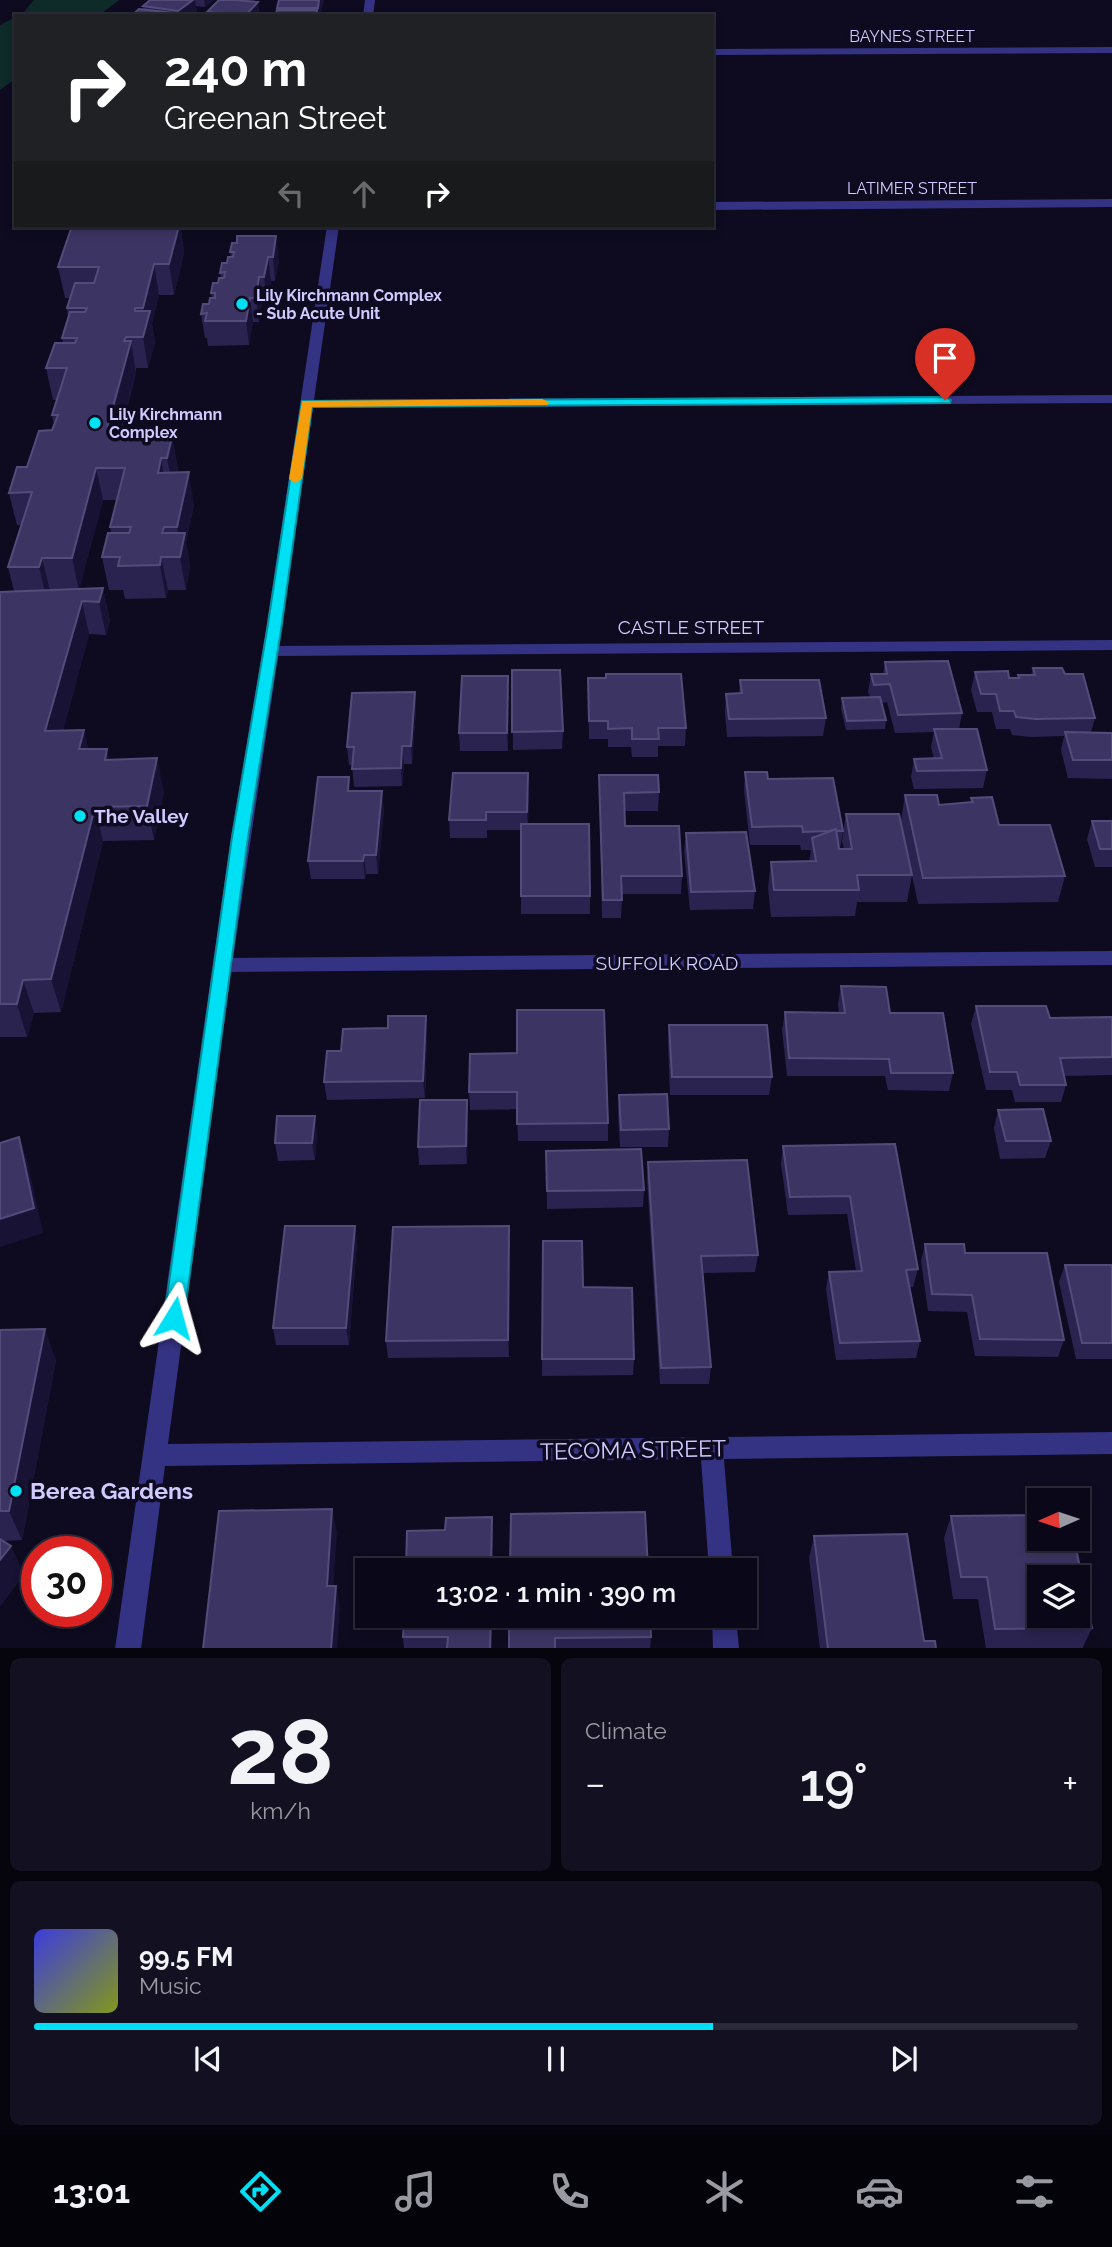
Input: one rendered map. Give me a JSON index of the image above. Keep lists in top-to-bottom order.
{
  "streets": {
    "street": [
      "BAYNES STREET",
      "LATIMER STREET",
      "CASTLE STREET",
      "SUFFOLK ROAD",
      "TECOMA STREET"
    ]
  },
  "places": [
    "Lily Kirchmann Complex - Sub Acute Unit",
    "Lily Kirchmann Complex",
    "The Valley",
    "Berea Gardens"
  ],
  "north": "left",
  "page": {
    "turn": ["240 m", "Greenan Street"],
    "limit": "30",
    "trip": "13:02 · 1 min · 390 m",
    "tile": [
      ["28", "km/h"],
      "Climate"
    ],
    "heat": ["−", "19°", "+"],
    "song": ["99.5 FM", "Music"],
    "tabs": "13:01"
  }
}
